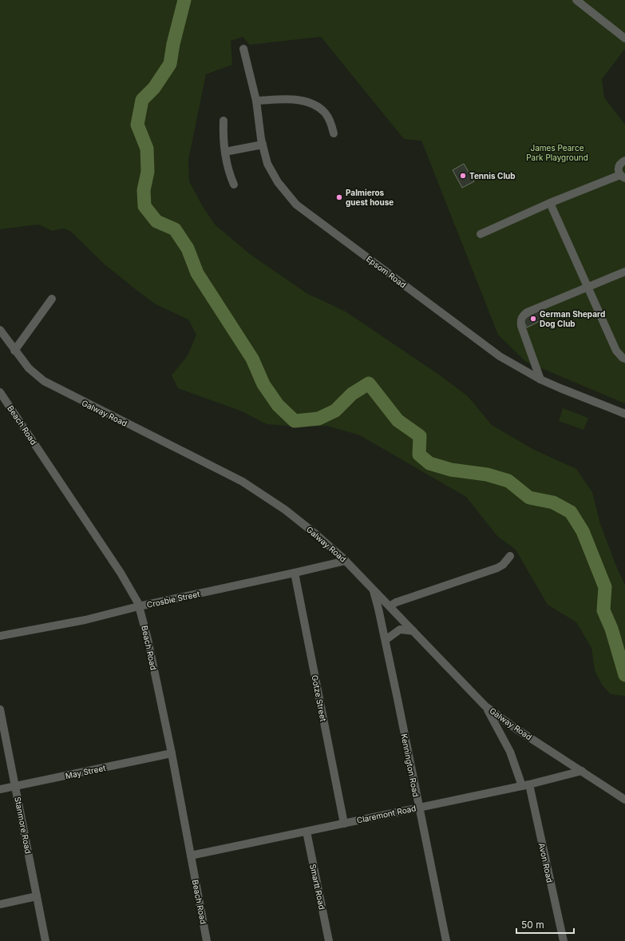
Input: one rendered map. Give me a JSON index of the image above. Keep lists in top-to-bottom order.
{
  "streets": {
    "street": [
      "Epsom Road",
      "Galway Road",
      "Beach Road",
      "Crosbie Street",
      "Gotze Street",
      "Kennington Road",
      "May Street",
      "Claremont Road",
      "Stanmore Road",
      "Avon Road",
      "Smartt Road"
    ]
  },
  "crossings": [
    ["Galway Road", "Crosbie Street"],
    ["Galway Road", "Kennington Road"],
    ["Galway Road", "Claremont Road"],
    ["Galway Road", "Avon Road"],
    ["Beach Road", "Crosbie Street"],
    ["Beach Road", "May Street"],
    ["Beach Road", "Claremont Road"],
    ["Crosbie Street", "Gotze Street"],
    ["Gotze Street", "Claremont Road"],
    ["Kennington Road", "Claremont Road"],
    ["May Street", "Stanmore Road"],
    ["Claremont Road", "Avon Road"],
    ["Claremont Road", "Smartt Road"]
  ],
  "parks": ["James Pearce Park Playground"],
  "places": ["Tennis Club", "Palmieros guest house", "German Shepard Dog Club"],
  "scale_bar": "50 m"
}
